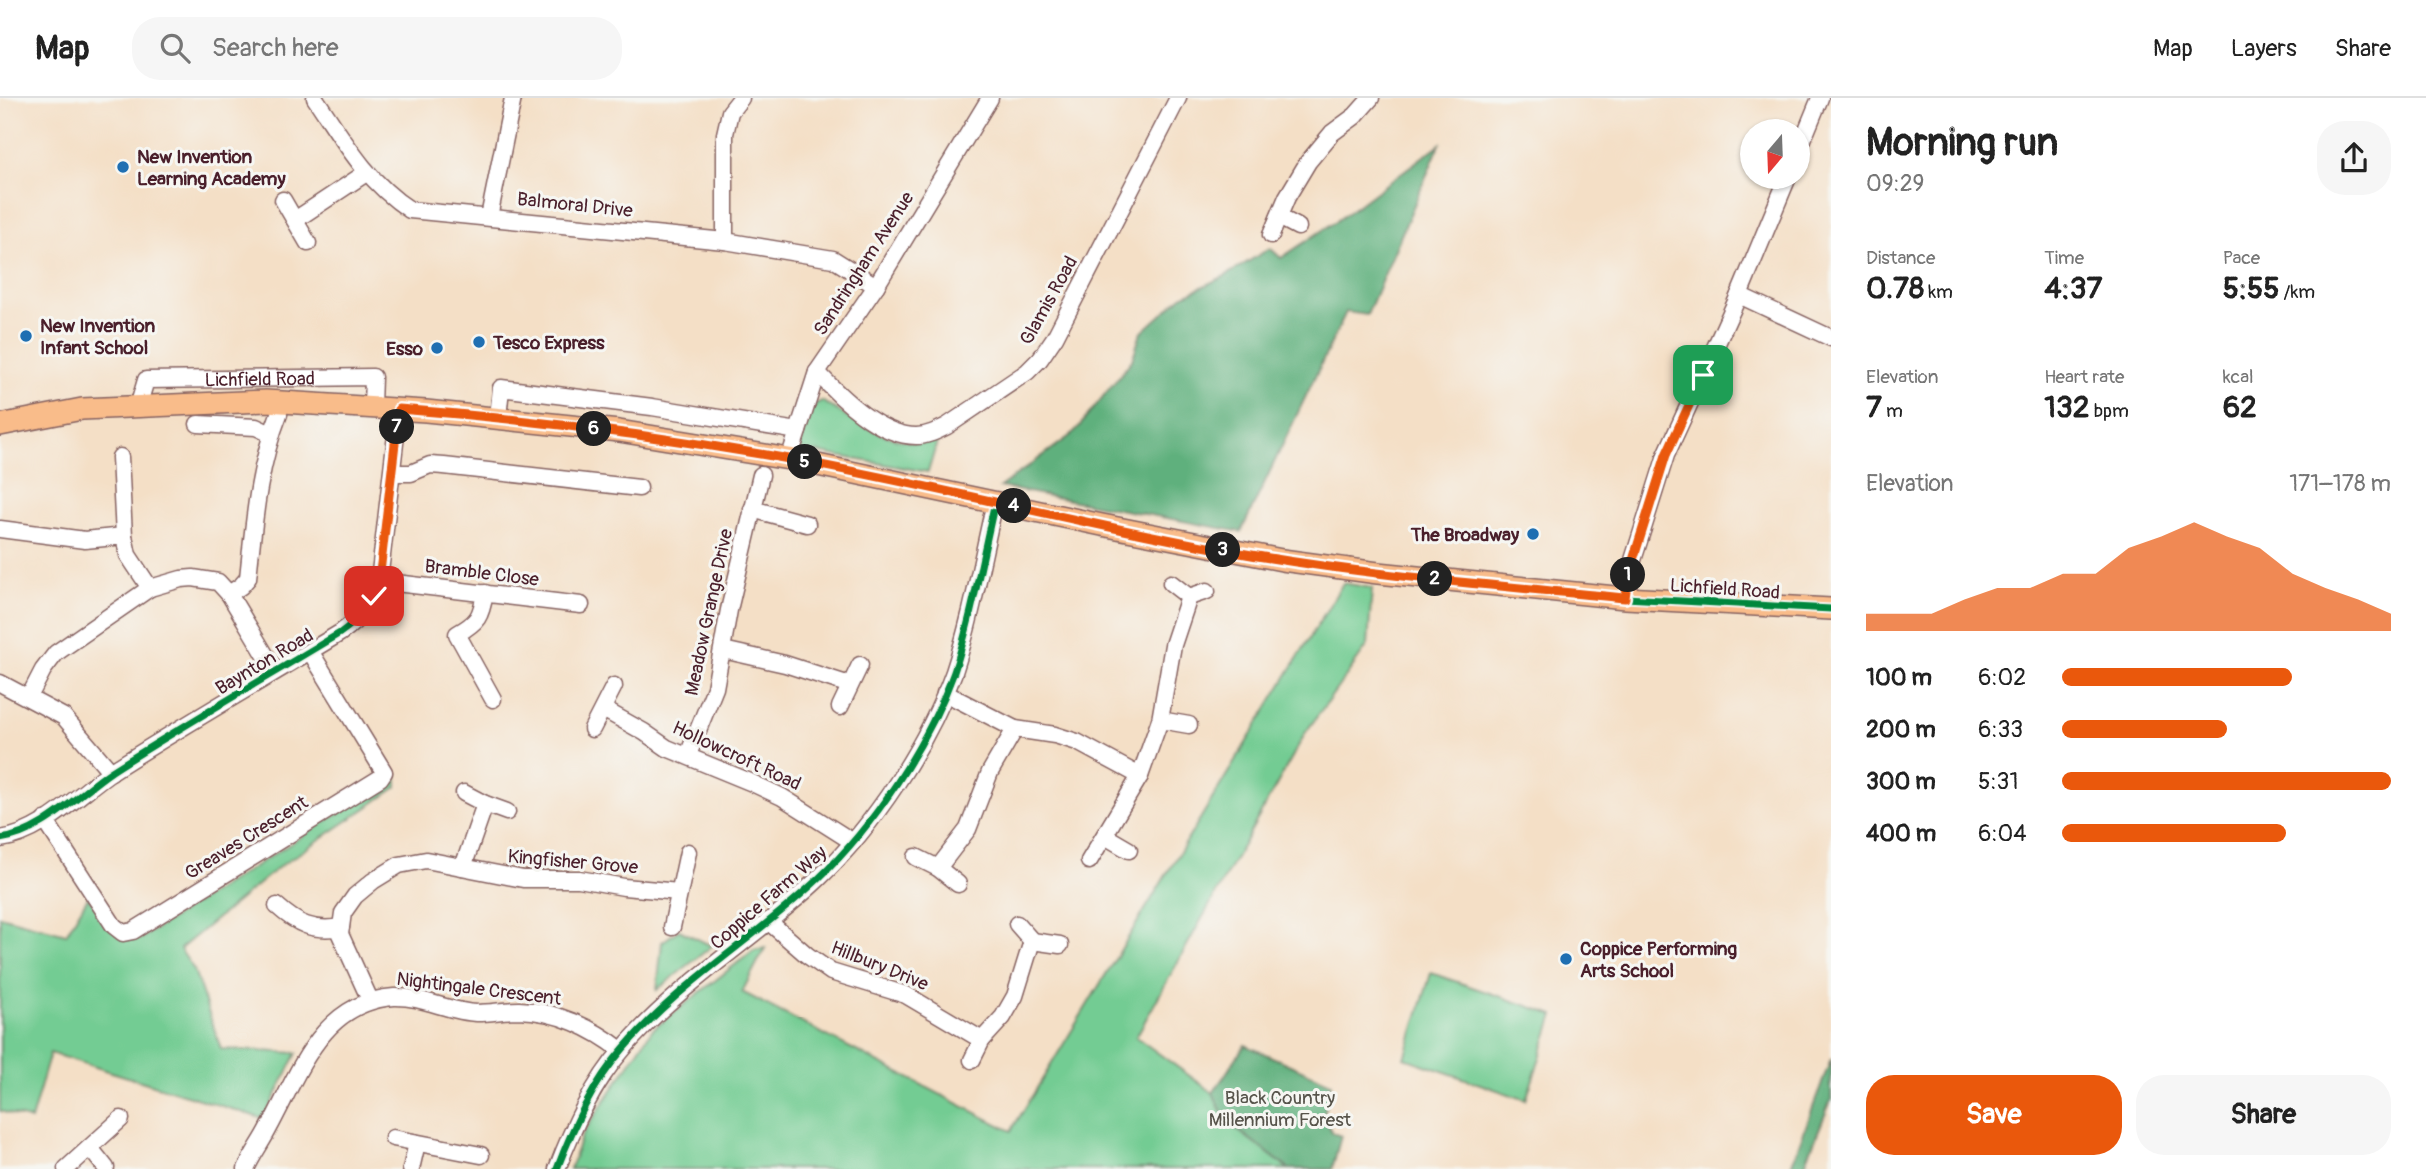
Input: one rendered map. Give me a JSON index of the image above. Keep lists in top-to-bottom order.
{
  "streets": {
    "main road": ["Lichfield Road"],
    "street": [
      "Balmoral Drive",
      "Sandringham Avenue",
      "Glamis Road",
      "Bramble Close",
      "Meadow Grange Drive",
      "Baynton Road",
      "Hollowcroft Road",
      "Greaves Crescent",
      "Kingfisher Grove",
      "Coppice Farm Way",
      "Hillbury Drive",
      "Nightingale Crescent"
    ]
  },
  "crossings": [
    ["Balmoral Drive", "Sandringham Avenue"],
    ["Sandringham Avenue", "Glamis Road"],
    ["Sandringham Avenue", "Lichfield Road"],
    ["Lichfield Road", "Baynton Road"],
    ["Lichfield Road", "Coppice Farm Way"],
    ["Bramble Close", "Baynton Road"],
    ["Meadow Grange Drive", "Hollowcroft Road"],
    ["Baynton Road", "Greaves Crescent"],
    ["Hollowcroft Road", "Coppice Farm Way"],
    ["Coppice Farm Way", "Hillbury Drive"],
    ["Coppice Farm Way", "Nightingale Crescent"]
  ],
  "parks": ["Black Country Millennium Forest"],
  "places": [
    "New Invention Learning Academy",
    "New Invention Infant School",
    "Tesco Express",
    "Esso",
    "The Broadway",
    "Coppice Performing Arts School"
  ],
  "north": "bottom",
  "page": {
    "header": "Map",
    "search": "Search here",
    "nav": ["Map", "Layers", "Share"],
    "heading": ["Morning run", "09:29"],
    "stats": [
      ["Distance", "0.78 km"],
      ["Time", "4:37"],
      ["Pace", "5:55 /km"],
      ["Elevation", "7 m"],
      ["Heart rate", "132 bpm"],
      ["kcal", "62"]
    ],
    "pins": [
      "7",
      "6",
      "5",
      "4",
      "3",
      "1",
      "2"
    ],
    "chart": ["Elevation", "171–178 m"],
    "list": [
      {
        "name": "100 m",
        "note": "6:02"
      },
      {
        "name": "200 m",
        "note": "6:33"
      },
      {
        "name": "300 m",
        "note": "5:31"
      },
      {
        "name": "400 m",
        "note": "6:04"
      }
    ],
    "buttons": ["Save", "Share"]
  }
}
